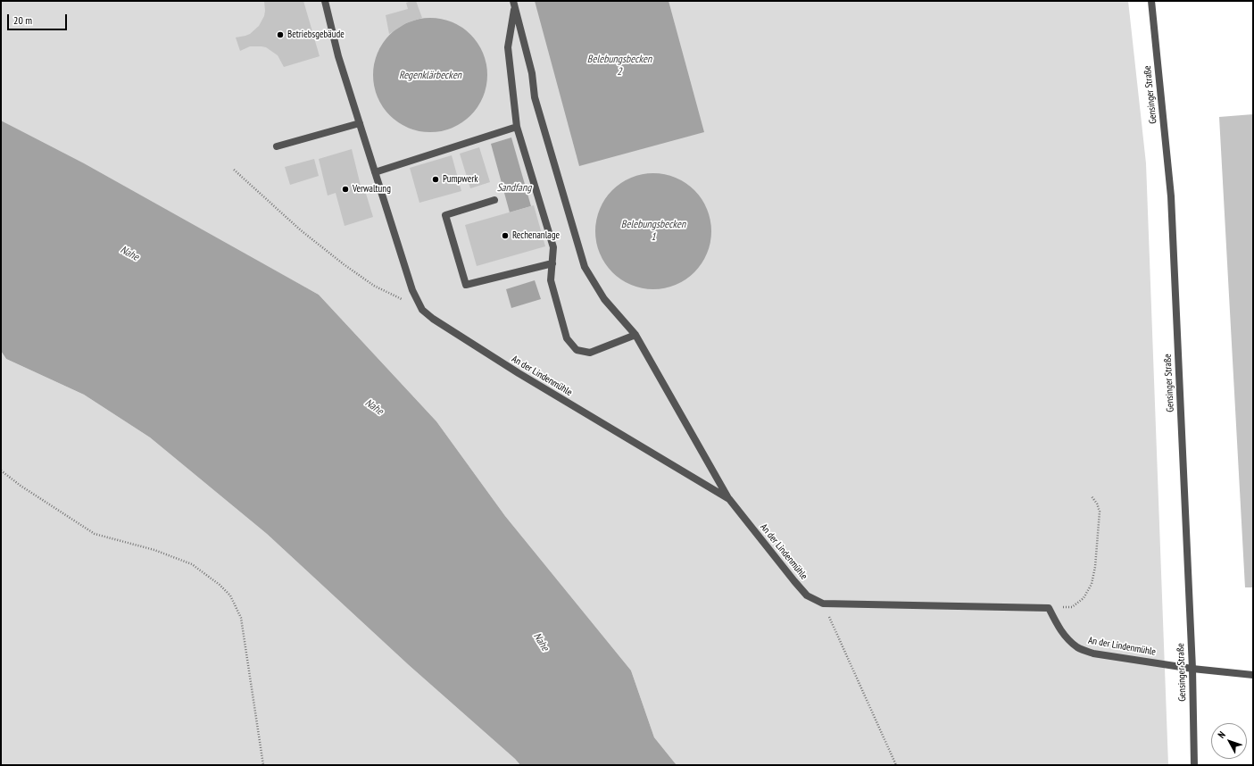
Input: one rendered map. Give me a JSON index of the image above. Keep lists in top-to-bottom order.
{
  "streets": {
    "street": ["Gensinger Straße", "An der Lindenmühle"]
  },
  "crossings": [
    ["Gensinger Straße", "An der Lindenmühle"]
  ],
  "water": [
    "Belebungsbecken 2",
    "Regenklärbecken",
    "Sandfang",
    "Belebungsbecken 1",
    "Nahe"
  ],
  "places": [
    "Betriebsgebäude",
    "Pumpwerk",
    "Verwaltung",
    "Rechenanlage"
  ],
  "scale_bar": "20 m",
  "north": "top left"
}
